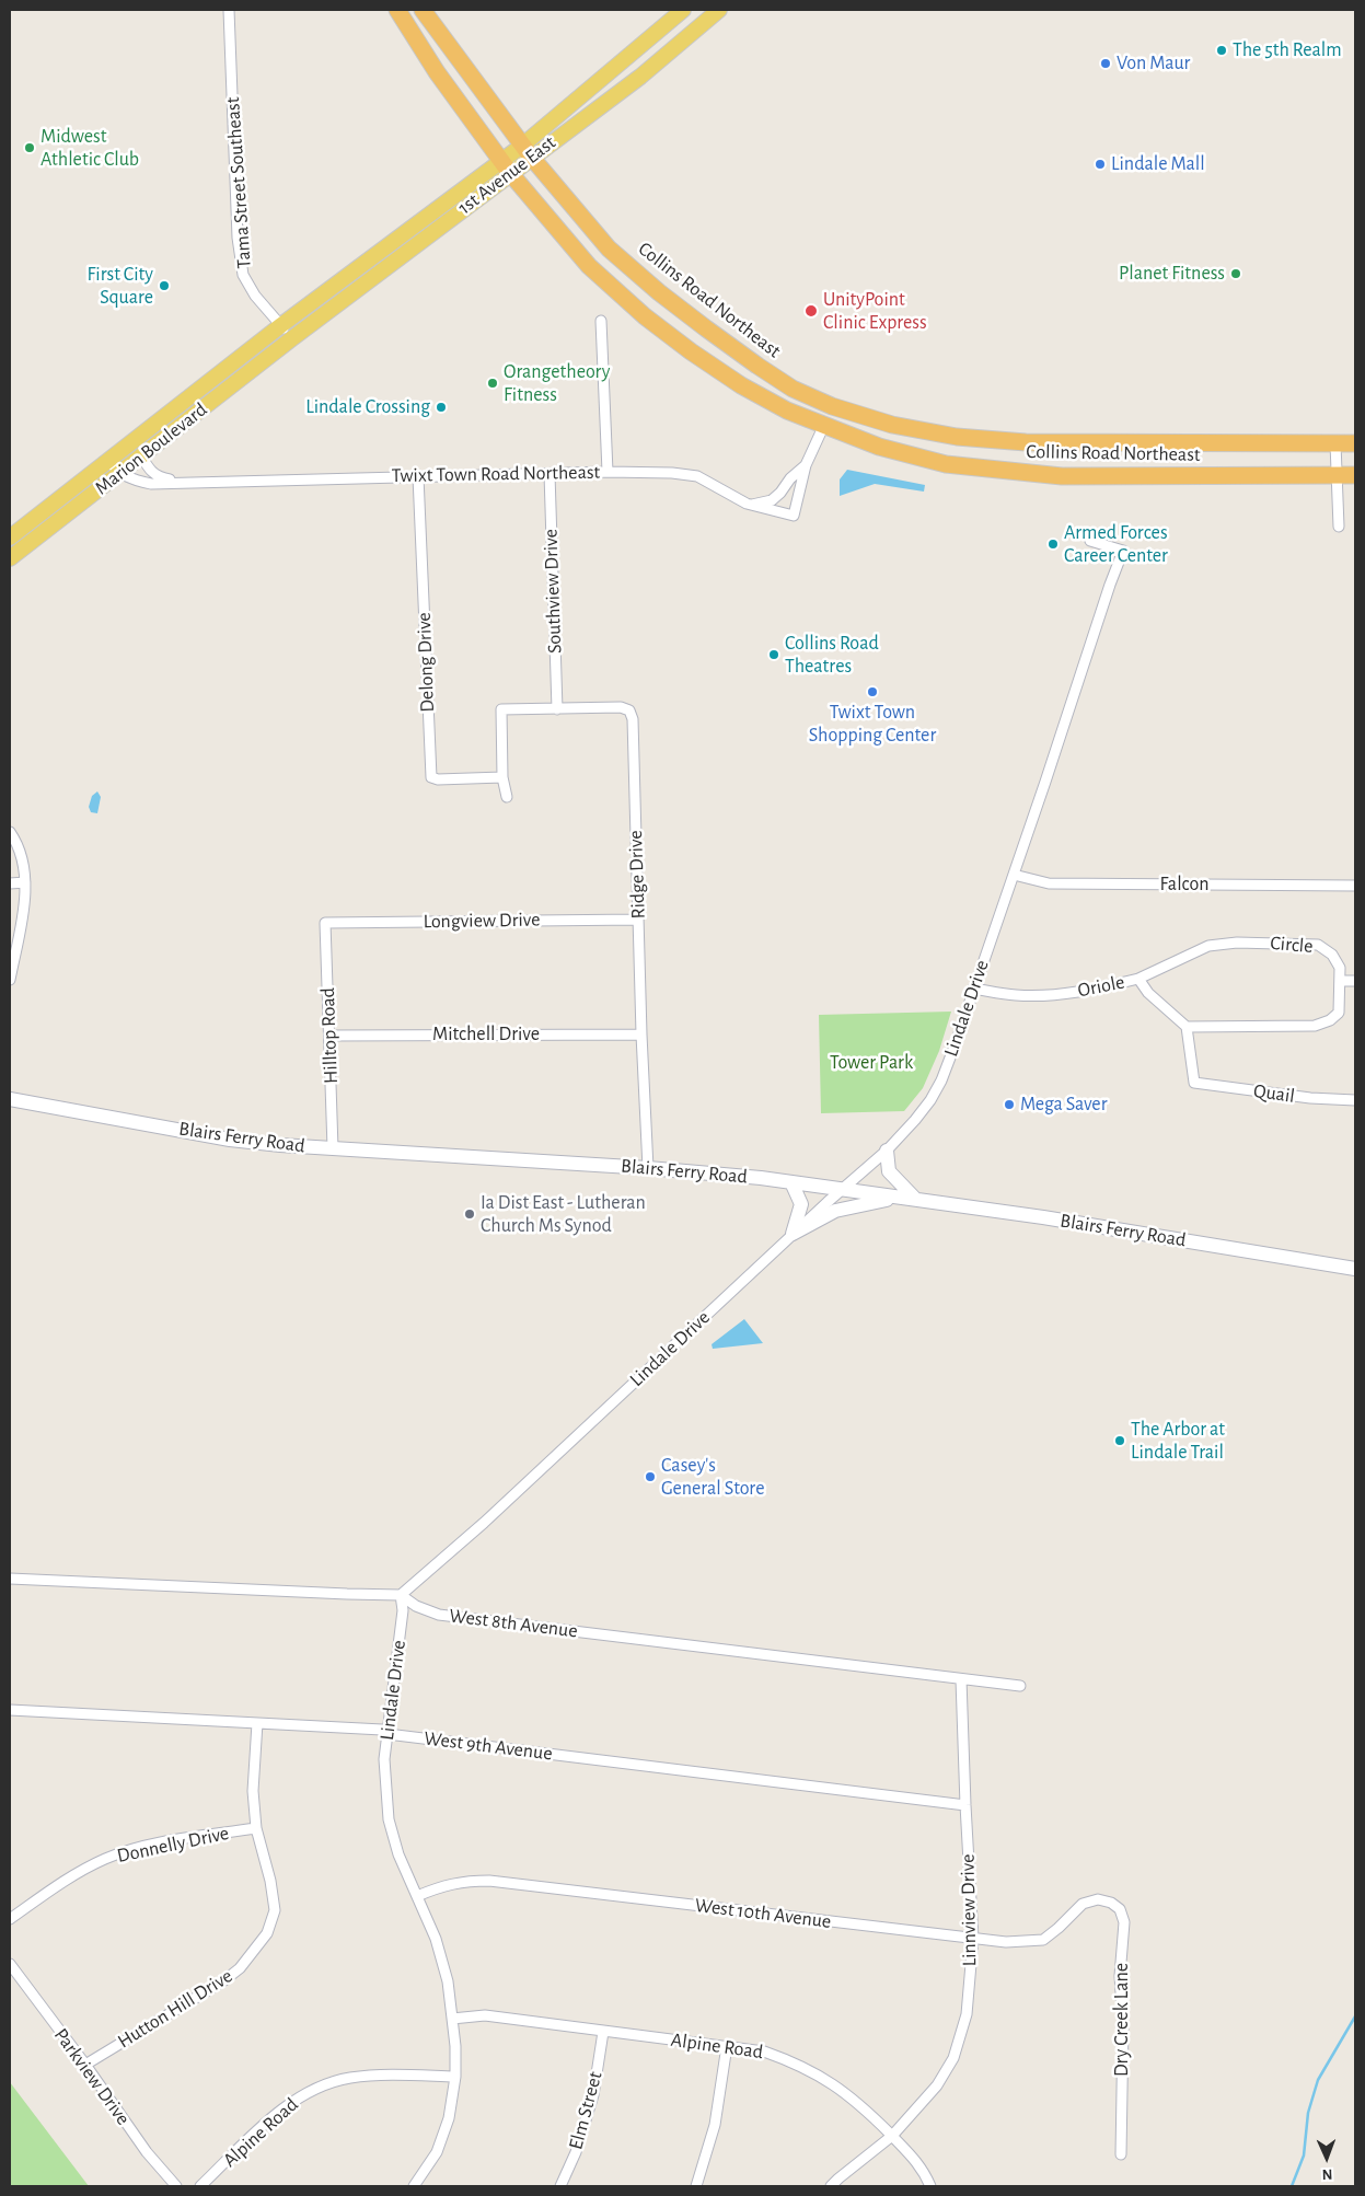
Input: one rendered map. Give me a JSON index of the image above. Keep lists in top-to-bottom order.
{
  "streets": {
    "highway": ["Collins Road Northeast"],
    "main road": ["1st Avenue East", "Marion Boulevard", "Blairs Ferry Road"],
    "street": [
      "Tama Street Southeast",
      "Twixt Town Road Northeast",
      "Southview Drive",
      "Delong Drive",
      "Ridge Drive",
      "Falcon",
      "Longview Drive",
      "Circle",
      "Oriole",
      "Lindale Drive",
      "Mitchell Drive",
      "Hilltop Road",
      "Quail",
      "West 8th Avenue",
      "West 9th Avenue",
      "Donnelly Drive",
      "Linnview Drive",
      "West 10th Avenue",
      "Hutton Hill Drive",
      "Dry Creek Lane",
      "Alpine Road",
      "Parkview Drive",
      "Elm Street"
    ]
  },
  "crossings": [
    ["1st Avenue East", "Tama Street Southeast"],
    ["1st Avenue East", "Collins Road Northeast"],
    ["1st Avenue East", "Marion Boulevard"],
    ["Tama Street Southeast", "Marion Boulevard"],
    ["Collins Road Northeast", "Twixt Town Road Northeast"],
    ["Marion Boulevard", "Twixt Town Road Northeast"],
    ["Twixt Town Road Northeast", "Southview Drive"],
    ["Twixt Town Road Northeast", "Delong Drive"],
    ["Southview Drive", "Ridge Drive"],
    ["Delong Drive", "Ridge Drive"],
    ["Ridge Drive", "Longview Drive"],
    ["Ridge Drive", "Mitchell Drive"],
    ["Ridge Drive", "Blairs Ferry Road"],
    ["Falcon", "Lindale Drive"],
    ["Longview Drive", "Hilltop Road"],
    ["Circle", "Oriole"],
    ["Circle", "Quail"],
    ["Oriole", "Lindale Drive"],
    ["Oriole", "Quail"],
    ["Lindale Drive", "Blairs Ferry Road"],
    ["Lindale Drive", "West 8th Avenue"],
    ["Lindale Drive", "West 9th Avenue"],
    ["Lindale Drive", "West 10th Avenue"],
    ["Lindale Drive", "Alpine Road"],
    ["Mitchell Drive", "Hilltop Road"],
    ["Hilltop Road", "Blairs Ferry Road"],
    ["West 8th Avenue", "Linnview Drive"],
    ["West 9th Avenue", "Linnview Drive"],
    ["West 9th Avenue", "Hutton Hill Drive"],
    ["Donnelly Drive", "Hutton Hill Drive"],
    ["Linnview Drive", "West 10th Avenue"],
    ["Linnview Drive", "Alpine Road"],
    ["West 10th Avenue", "Dry Creek Lane"],
    ["Hutton Hill Drive", "Parkview Drive"],
    ["Alpine Road", "Elm Street"]
  ],
  "parks": ["Tower Park"],
  "places": [
    "The 5th Realm",
    "Von Maur",
    "Midwest Athletic Club",
    "Lindale Mall",
    "Planet Fitness",
    "First City Square",
    "UnityPoint Clinic Express",
    "Orangetheory Fitness",
    "Lindale Crossing",
    "Armed Forces Career Center",
    "Collins Road Theatres",
    "Twixt Town Shopping Center",
    "Mega Saver",
    "Ia Dist East - Lutheran Church Ms Synod",
    "The Arbor at Lindale Trail",
    "Casey's General Store"
  ],
  "north": "bottom"
}
